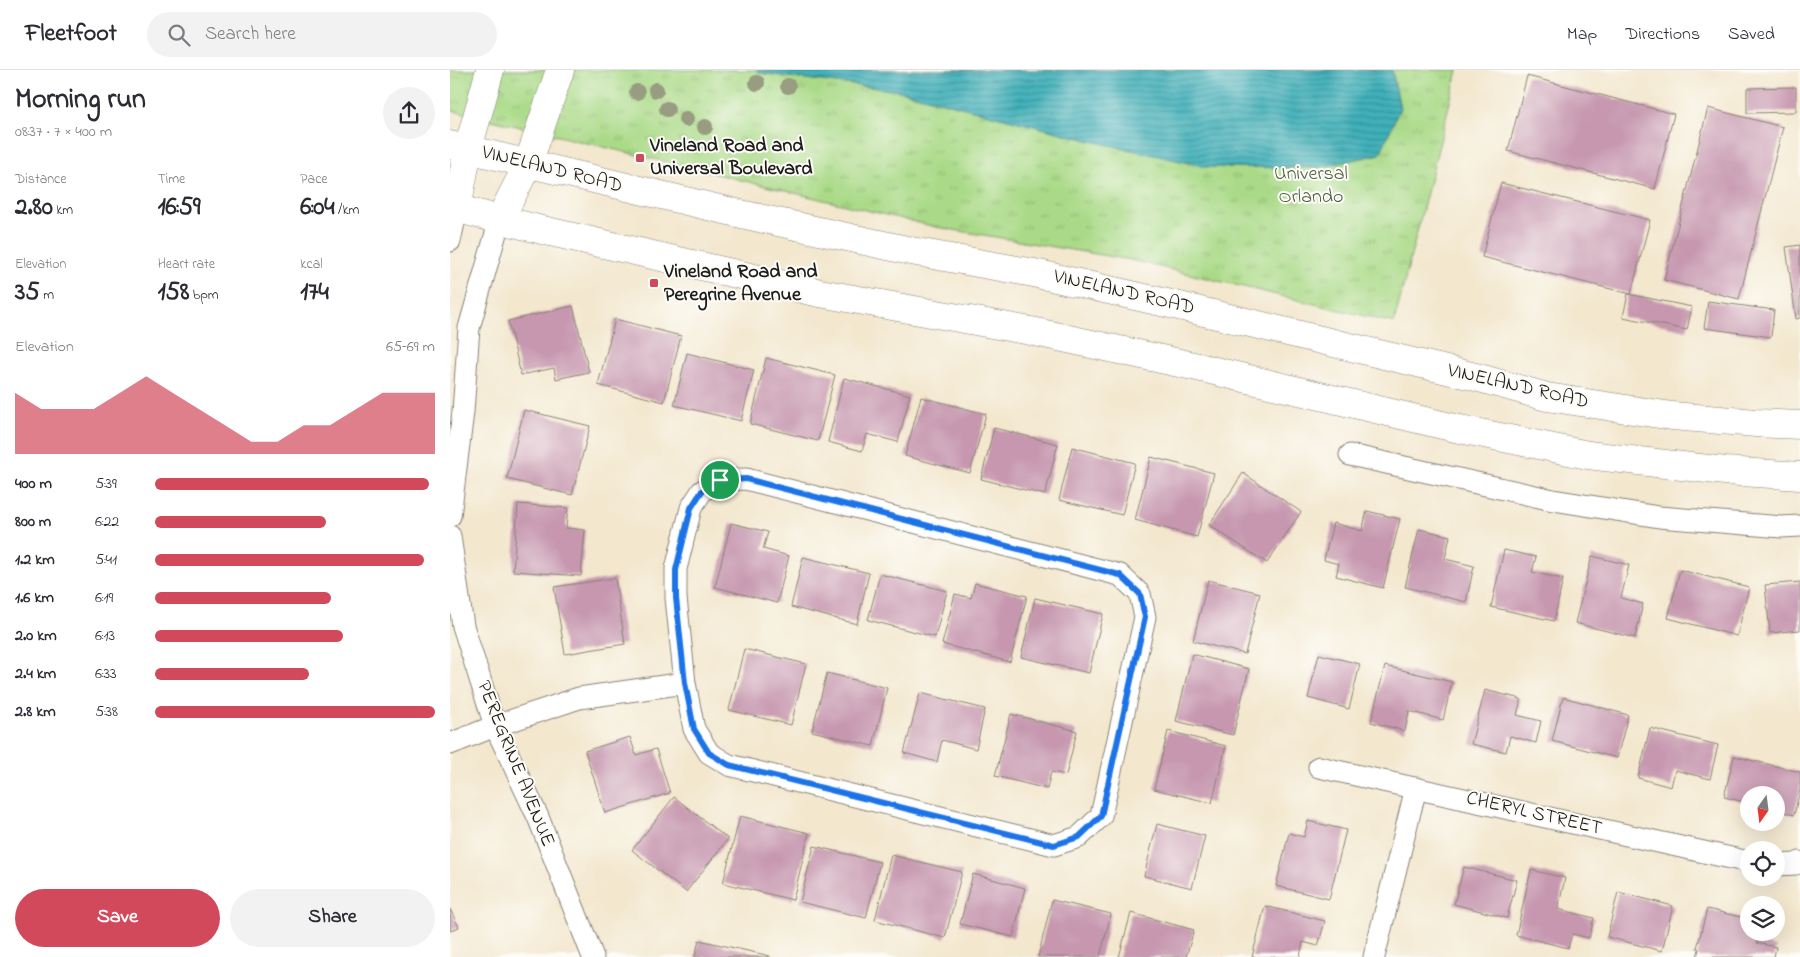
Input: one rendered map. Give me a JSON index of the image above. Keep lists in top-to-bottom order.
{
  "streets": {
    "main road": ["VINELAND ROAD"],
    "street": ["PEREGRINE AVENUE", "CHERYL STREET"]
  },
  "parks": ["Universal Orlando"],
  "places": {
    "transit": ["Vineland Road and Universal Boulevard", "Vineland Road and Peregrine Avenue"]
  },
  "north": "bottom",
  "page": {
    "header": "Fleetfoot",
    "search": "Search here",
    "nav": ["Map", "Directions", "Saved"],
    "heading": ["Morning run", "08:37 · 7 × 400 m"],
    "stats": [
      ["Distance", "2.80 km"],
      ["Time", "16:59"],
      ["Pace", "6:04 /km"],
      ["Elevation", "35 m"],
      ["Heart rate", "158 bpm"],
      ["kcal", "174"]
    ],
    "chart": ["Elevation", "65–69 m"],
    "list": [
      {
        "name": "400 m",
        "note": "5:39"
      },
      {
        "name": "800 m",
        "note": "6:22"
      },
      {
        "name": "1.2 km",
        "note": "5:41"
      },
      {
        "name": "1.6 km",
        "note": "6:19"
      },
      {
        "name": "2.0 km",
        "note": "6:13"
      },
      {
        "name": "2.4 km",
        "note": "6:33"
      },
      {
        "name": "2.8 km",
        "note": "5:38"
      }
    ],
    "buttons": ["Save", "Share"]
  }
}
